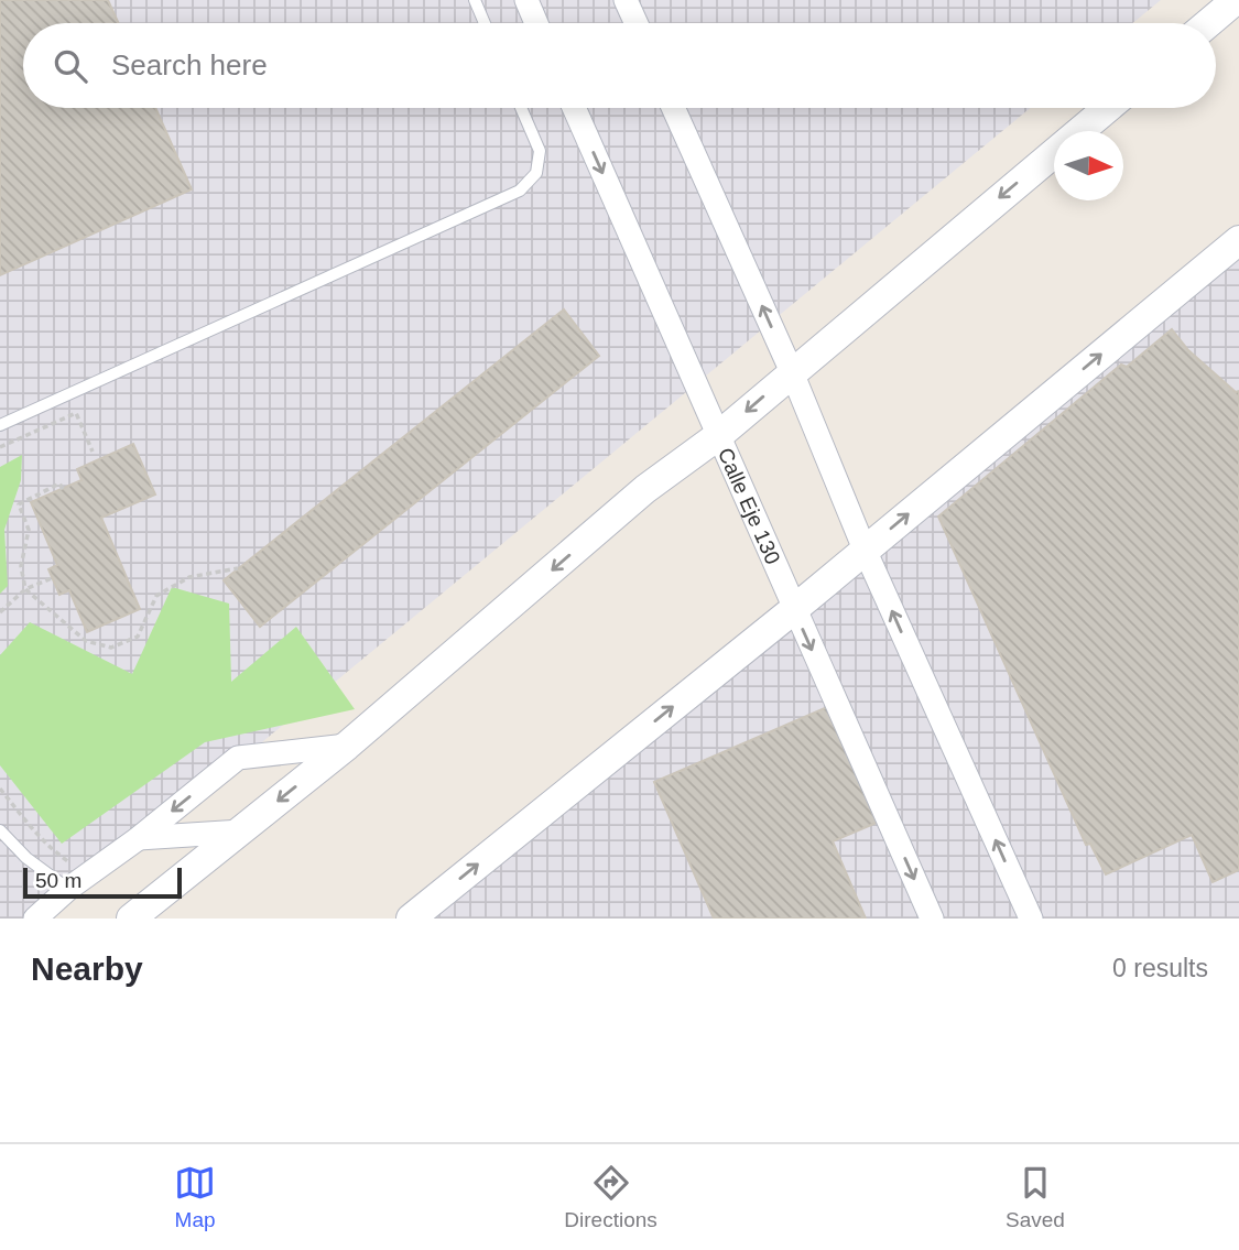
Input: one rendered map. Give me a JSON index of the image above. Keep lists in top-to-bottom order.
{
  "streets": {
    "street": ["Calle Eje 130"]
  },
  "scale_bar": "50 m",
  "north": "right",
  "page": {
    "search": "Search here",
    "scale": "50 m",
    "heading": ["Nearby", "0 results"],
    "nav": ["Map", "Directions", "Saved"]
  }
}
